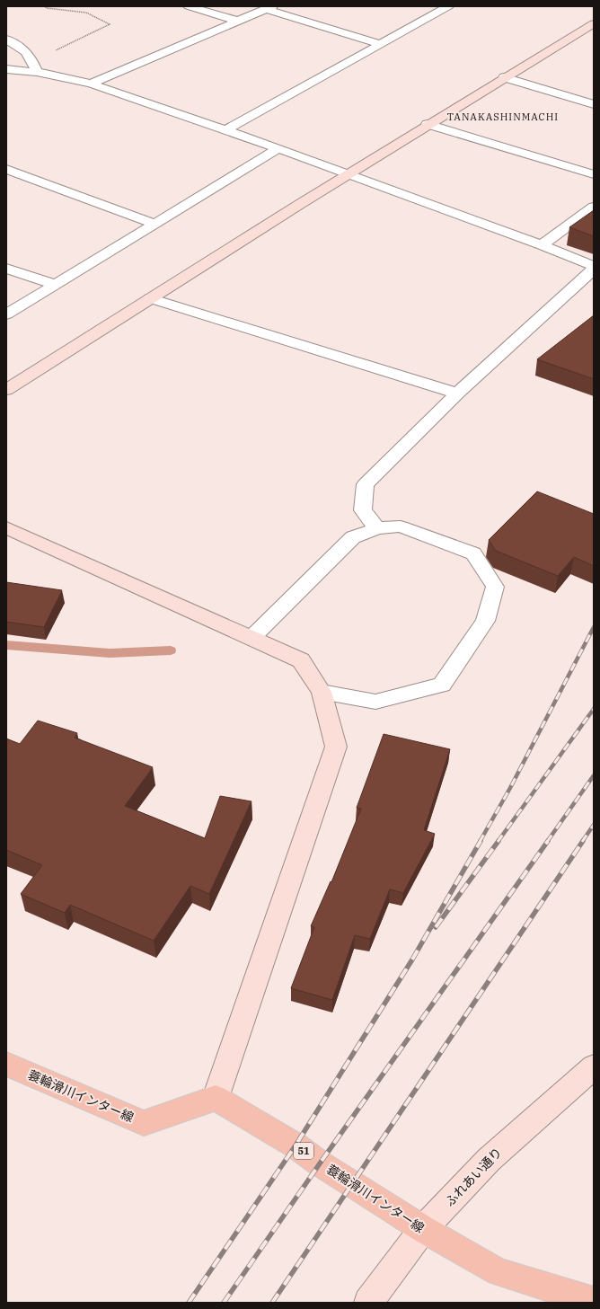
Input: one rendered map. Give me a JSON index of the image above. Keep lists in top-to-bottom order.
{
  "streets": {
    "main road": ["蓑輪滑川インター線", "51"],
    "street": ["ふれあい通り"]
  },
  "crossings": [
    ["蓑輪滑川インター線", "ふれあい通り"]
  ],
  "districts": ["TANAKASHINMACHI"]
}
